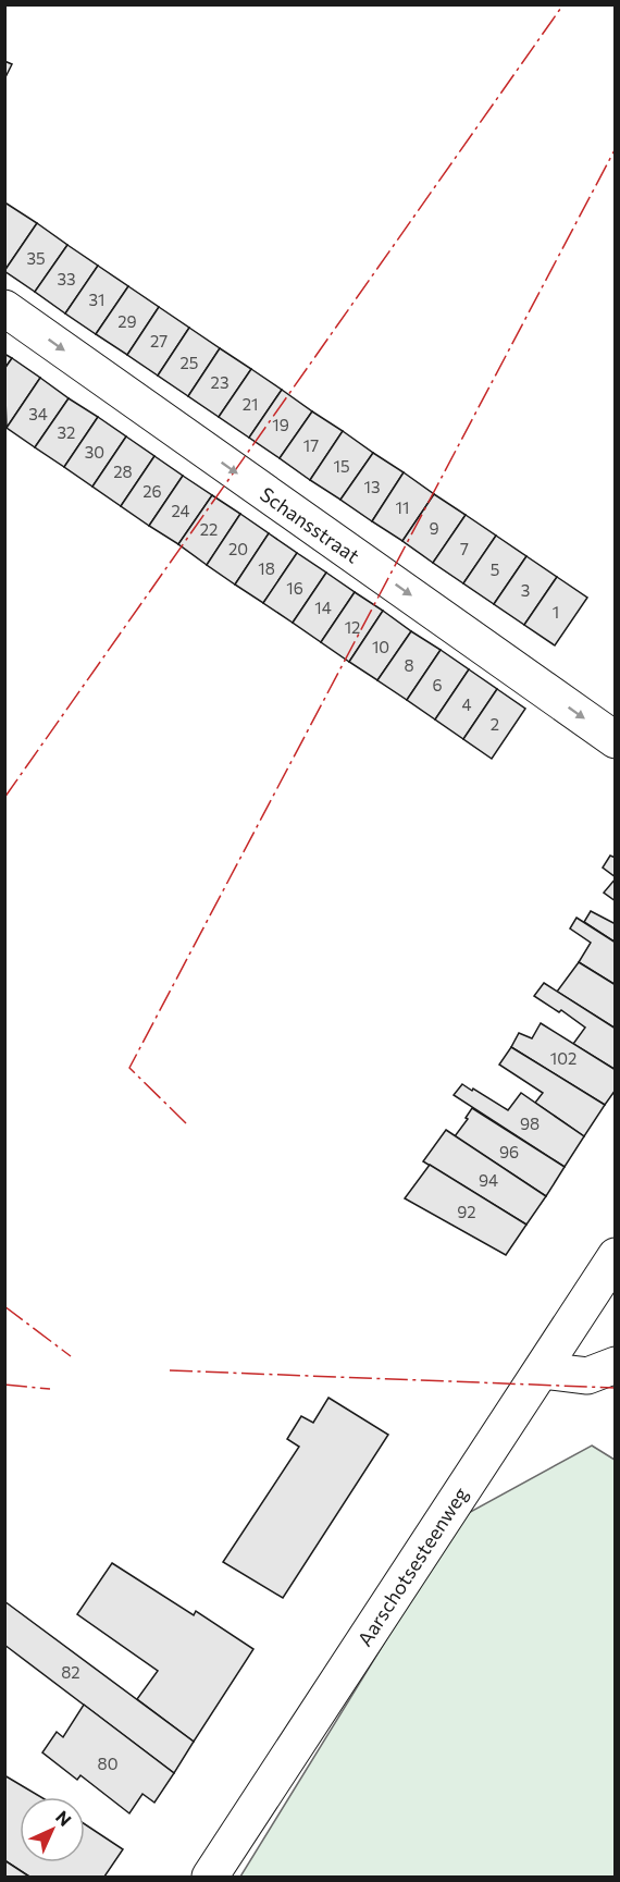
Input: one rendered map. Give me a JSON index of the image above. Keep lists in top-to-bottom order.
{
  "streets": {
    "street": ["Schansstraat", "Aarschotsesteenweg"]
  },
  "one_way": ["Schansstraat"],
  "house_numbers": [
    "35",
    "33",
    "31",
    "29",
    "27",
    "25",
    "23",
    "21",
    "34",
    "19",
    "32",
    "17",
    "30",
    "15",
    "28",
    "13",
    "26",
    "11",
    "24",
    "9",
    "22",
    "20",
    "7",
    "18",
    "5",
    "16",
    "3",
    "14",
    "1",
    "12",
    "10",
    "8",
    "6",
    "4",
    "2",
    "102",
    "98",
    "96",
    "94",
    "92",
    "82",
    "80"
  ],
  "north": "top right"
}
